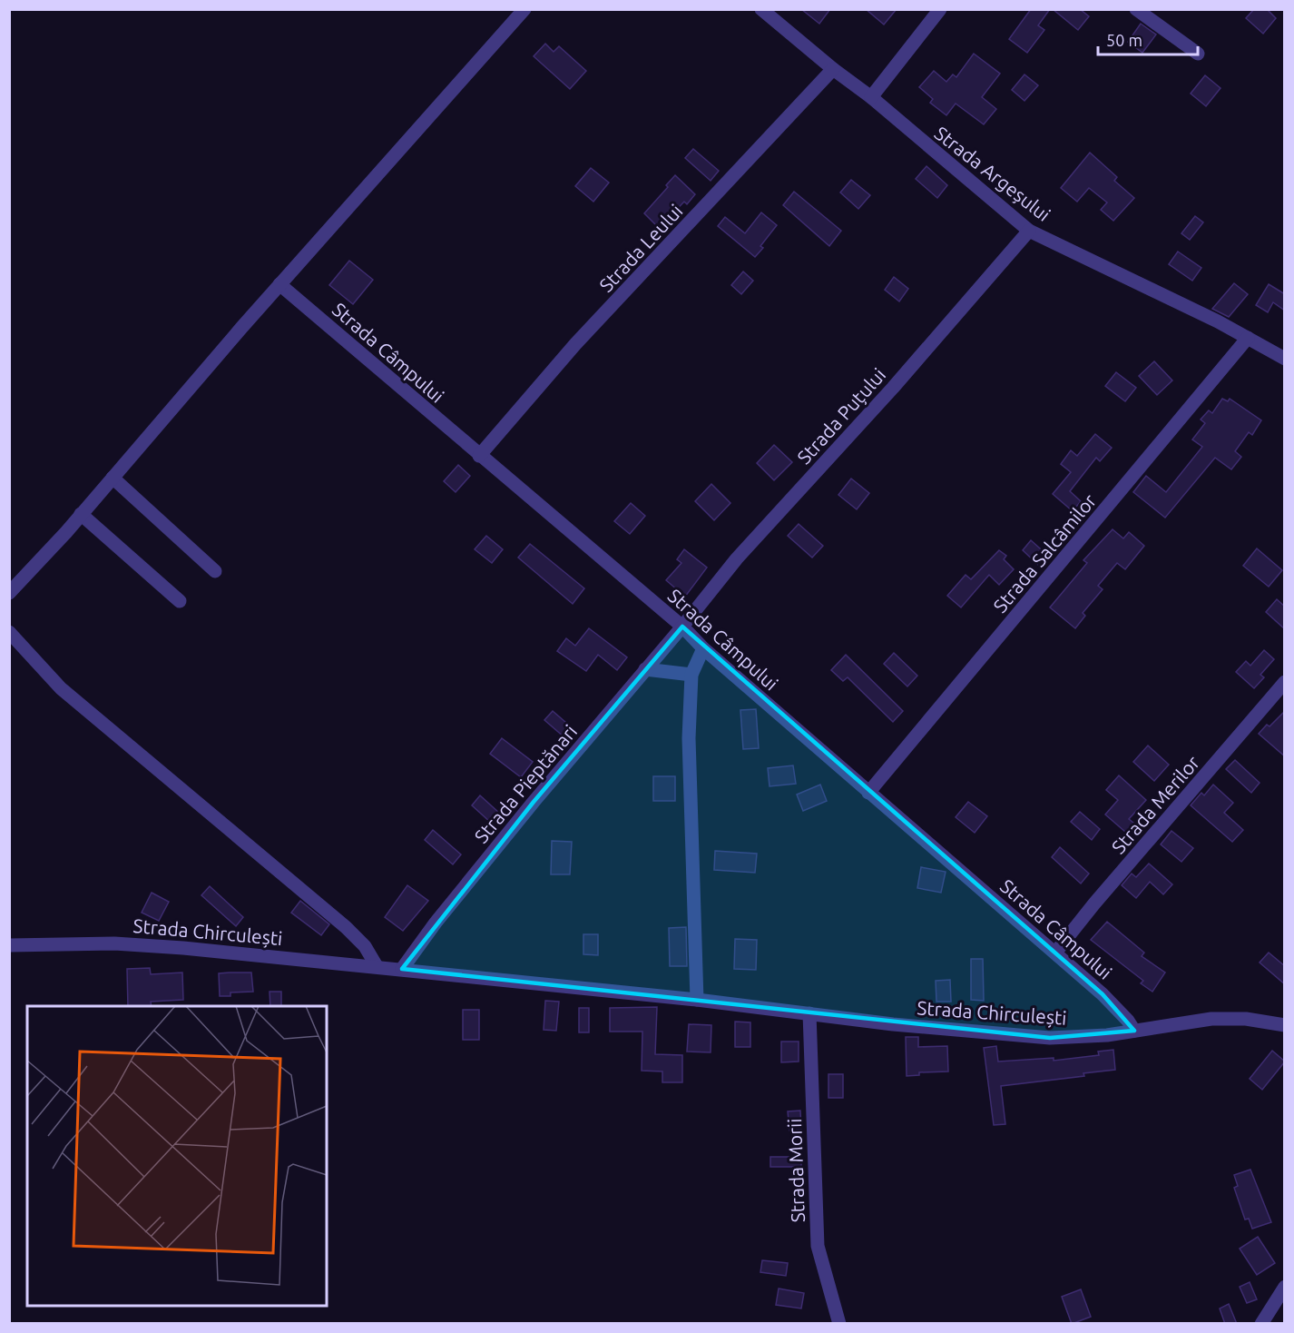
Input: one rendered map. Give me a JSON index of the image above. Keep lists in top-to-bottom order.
{
  "streets": {
    "street": [
      "Strada Argeșului",
      "Strada Leului",
      "Strada Câmpului",
      "Strada Puțului",
      "Strada Salcâmilor",
      "Strada Pieptănari",
      "Strada Merilor",
      "Strada Chirculești",
      "Strada Morii"
    ]
  },
  "crossings": [
    ["Strada Argeșului", "Strada Leului"],
    ["Strada Argeșului", "Strada Puțului"],
    ["Strada Argeșului", "Strada Salcâmilor"],
    ["Strada Leului", "Strada Câmpului"],
    ["Strada Câmpului", "Strada Puțului"],
    ["Strada Câmpului", "Strada Salcâmilor"],
    ["Strada Câmpului", "Strada Pieptănari"],
    ["Strada Câmpului", "Strada Merilor"],
    ["Strada Câmpului", "Strada Chirculești"],
    ["Strada Puțului", "Strada Pieptănari"],
    ["Strada Pieptănari", "Strada Chirculești"],
    ["Strada Chirculești", "Strada Morii"]
  ],
  "scale_bar": "50 m"
}
